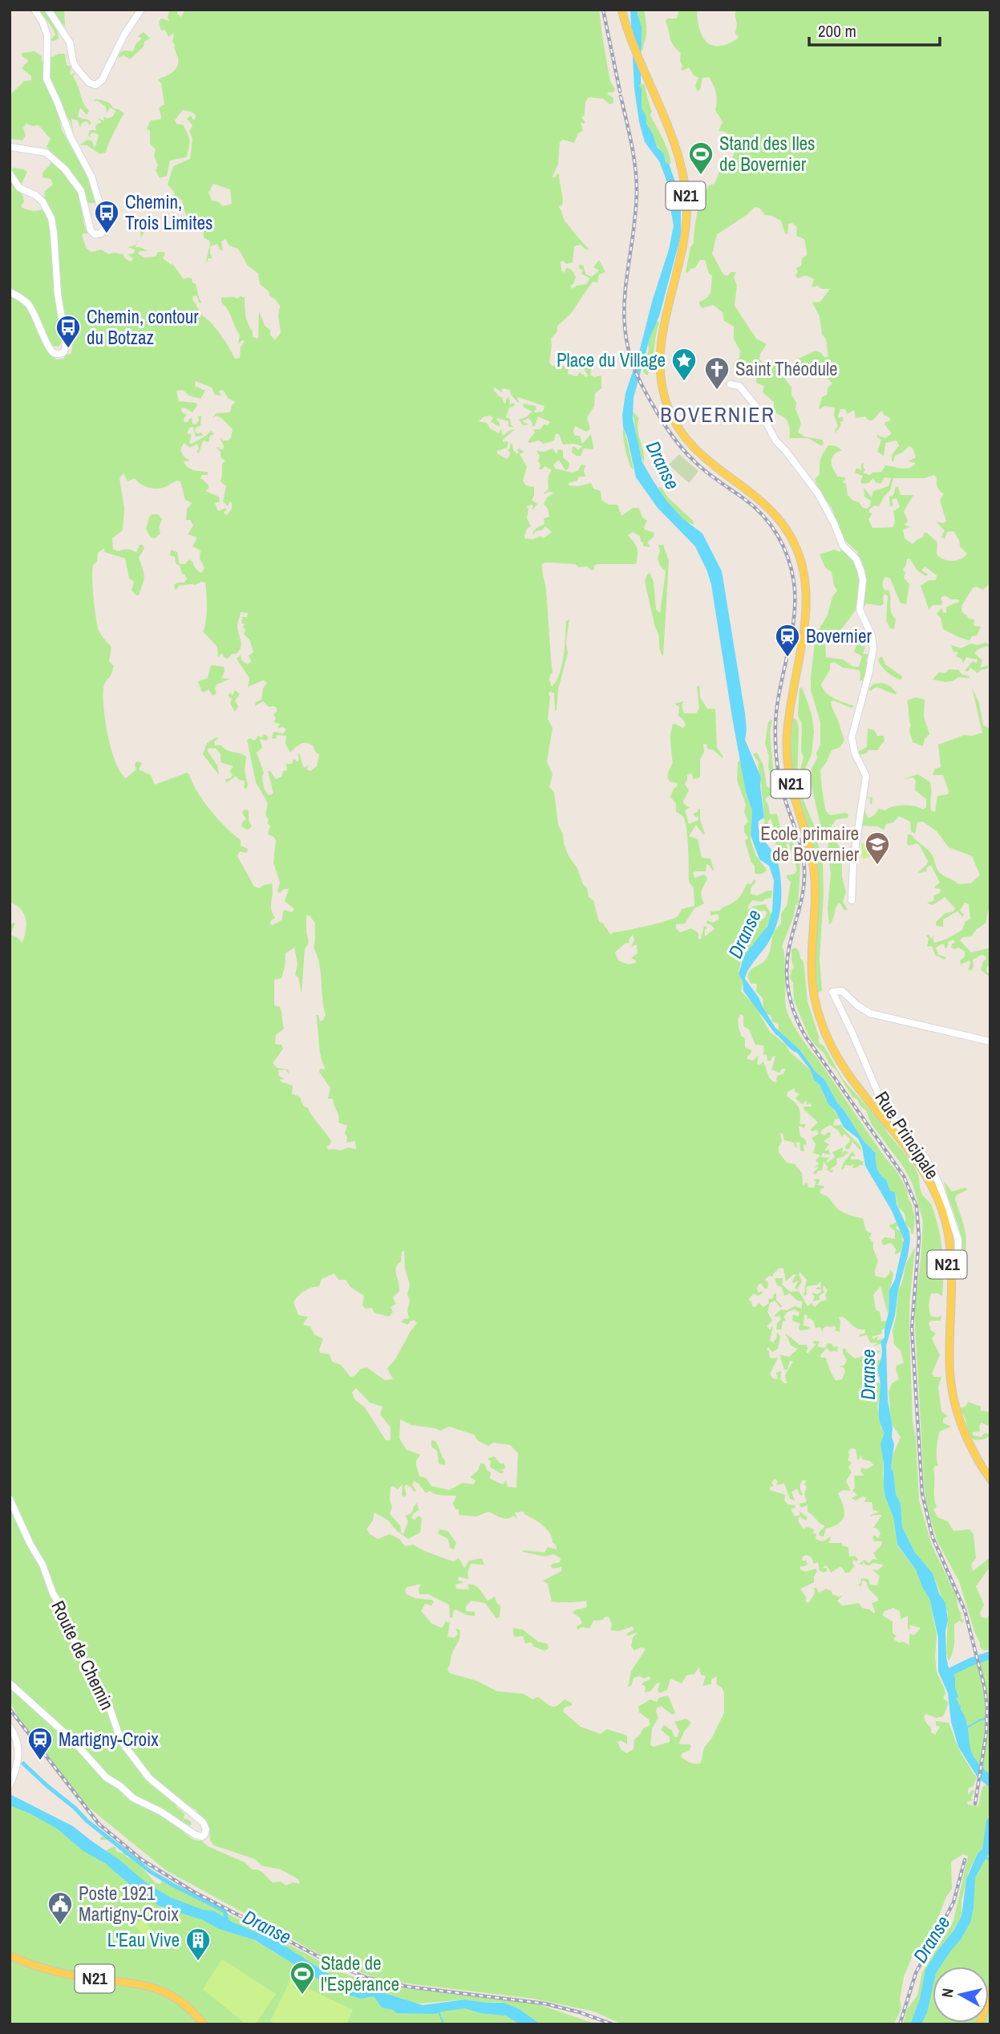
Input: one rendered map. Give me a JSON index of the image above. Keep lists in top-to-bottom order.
{
  "streets": {
    "main road": ["N21"],
    "street": ["Rue Principale", "Route de Chemin"]
  },
  "crossings": [
    ["N21", "Rue Principale"]
  ],
  "districts": ["BOVERNIER"],
  "water": ["Dranse"],
  "places": {
    "sports": ["Stand des Iles de Bovernier", "Stade de l'Espérance"],
    "bus stop": ["Chemin, Trois Limites", "Chemin, contour du Botzaz"],
    "place": ["Place du Village"],
    "church": ["Saint Théodule"],
    "station": ["Bovernier", "Martigny-Croix"],
    "school or university": ["Ecole primaire de Bovernier"],
    "public building": ["Poste 1921 Martigny-Croix"],
    "building": ["L'Eau Vive"]
  },
  "scale_bar": "200 m",
  "north": "left"
}
